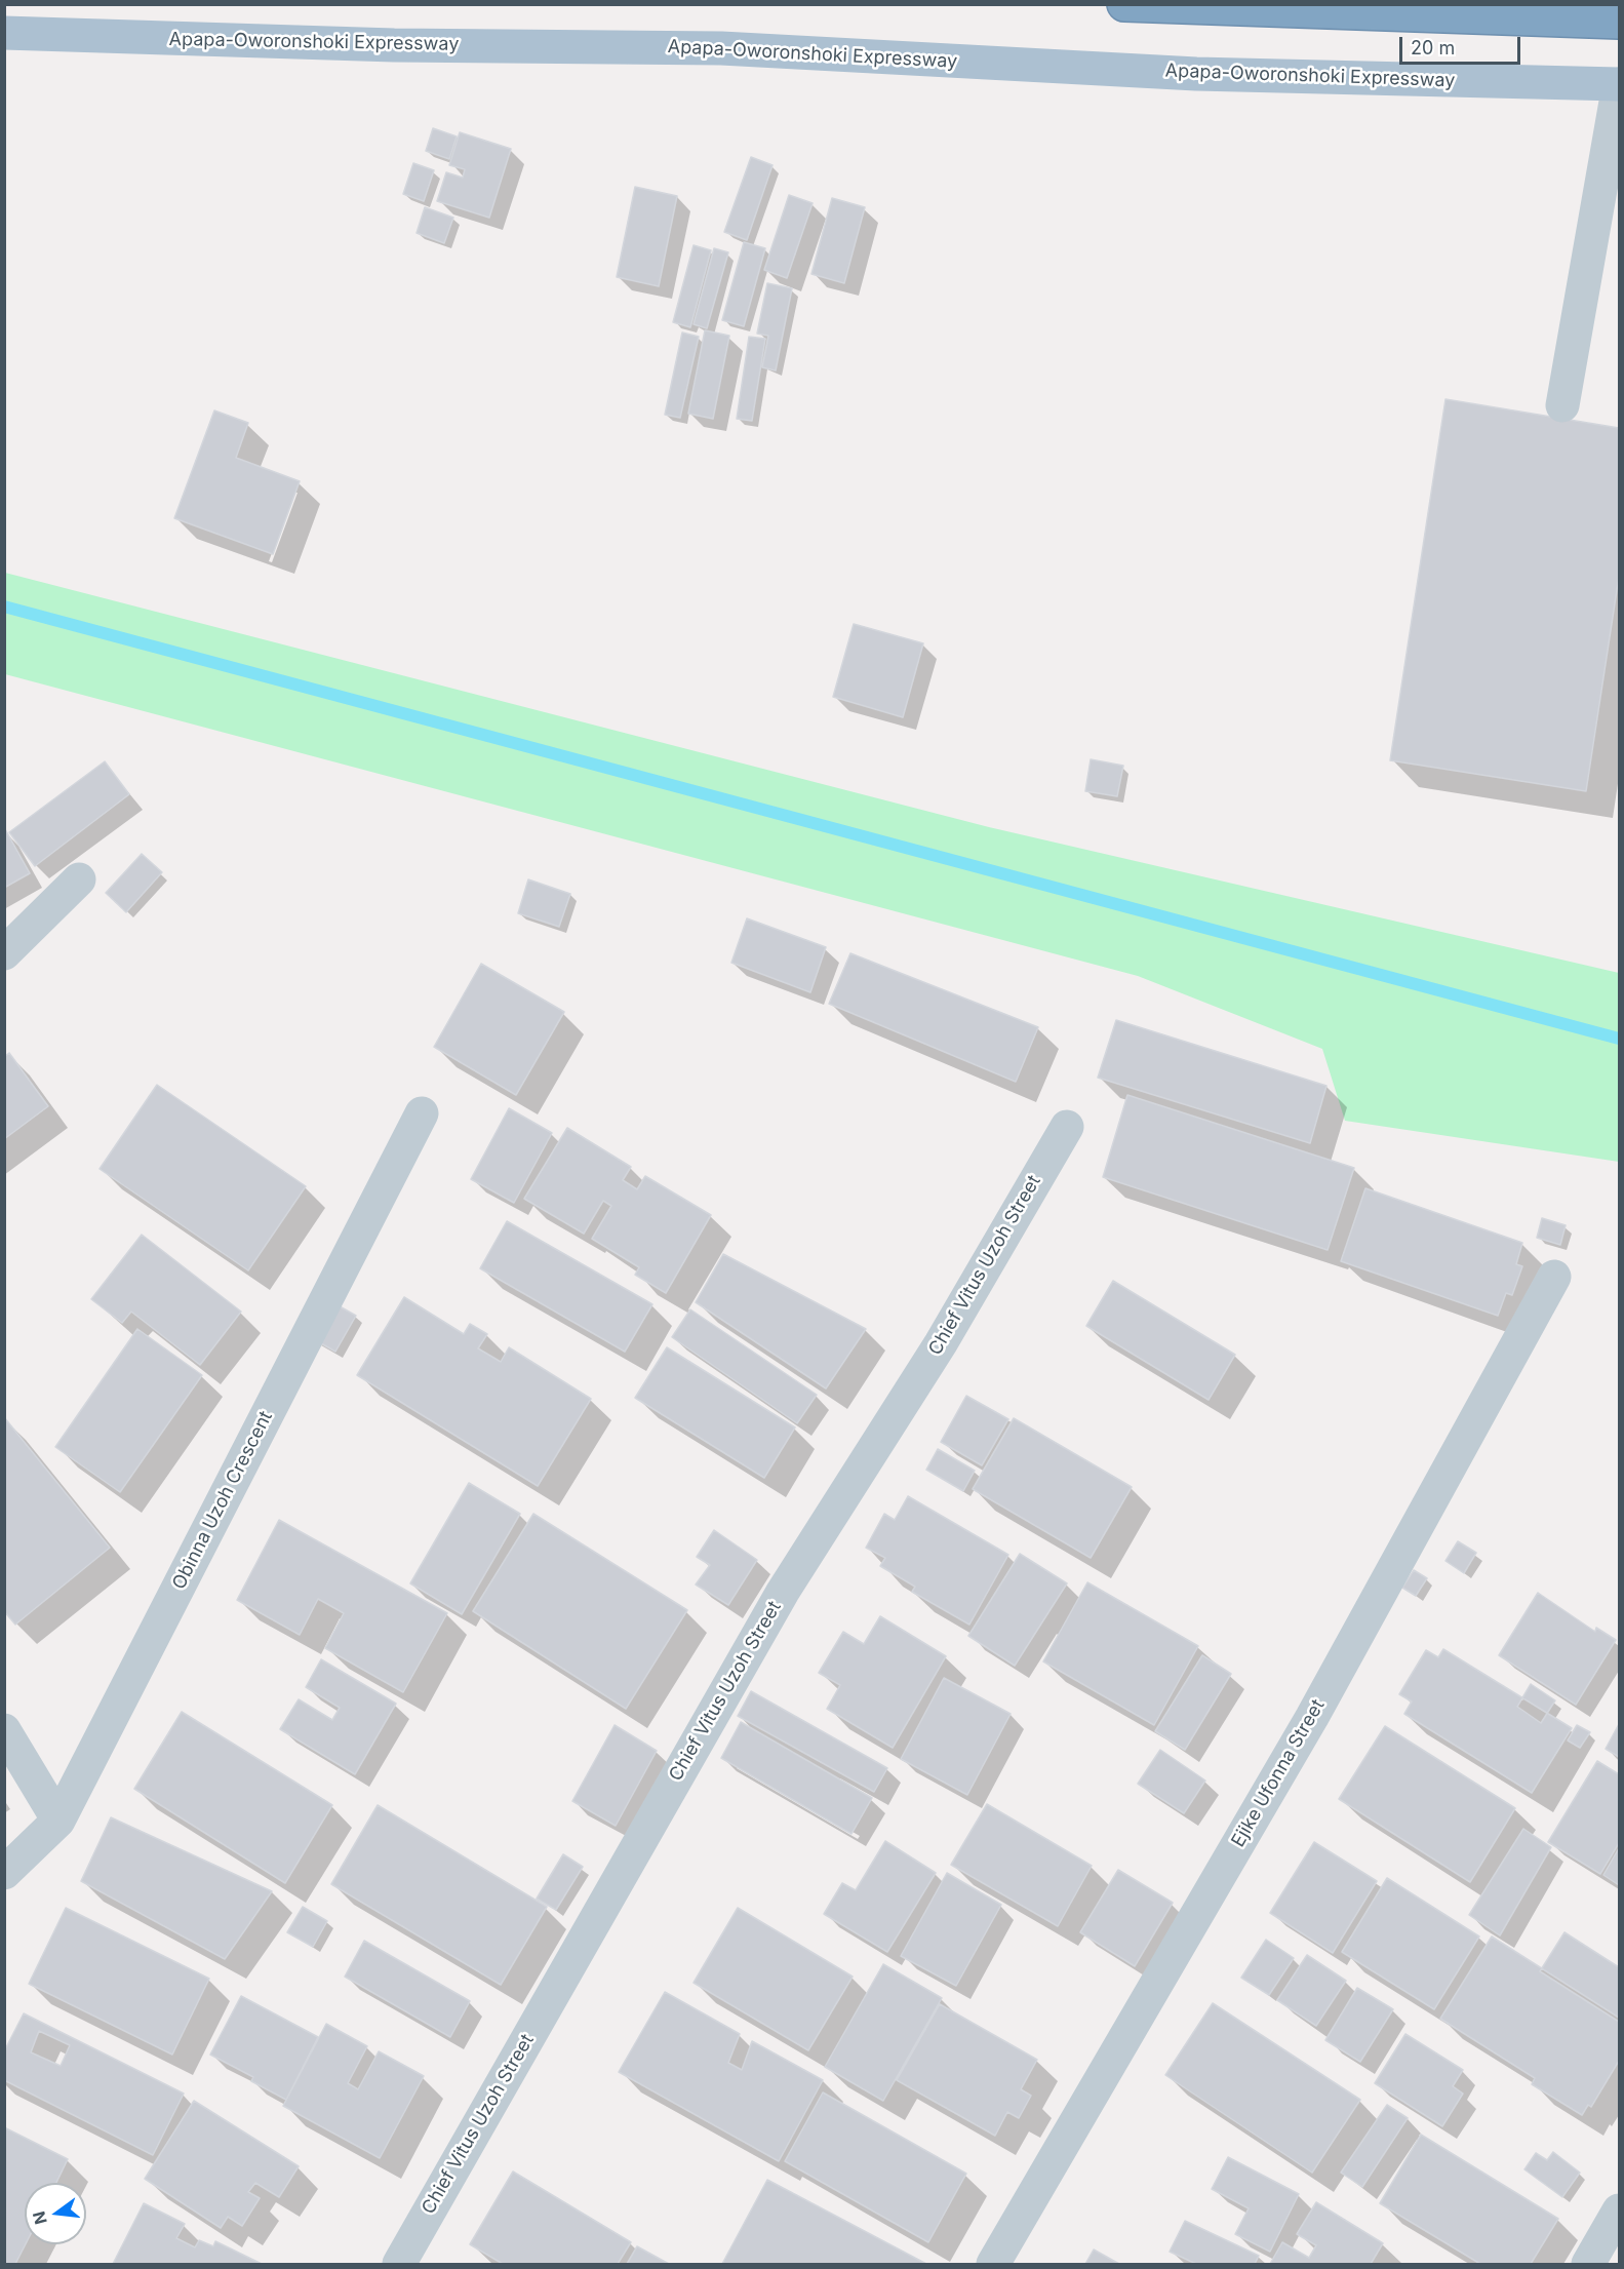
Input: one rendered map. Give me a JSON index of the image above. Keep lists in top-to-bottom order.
{
  "streets": {
    "main road": ["Apapa-Oworonshoki Expressway"],
    "street": ["Chief Vitus Uzoh Street", "Obinna Uzoh Crescent", "Ejike Ufonna Street"]
  },
  "scale_bar": "20 m",
  "north": "left"
}
